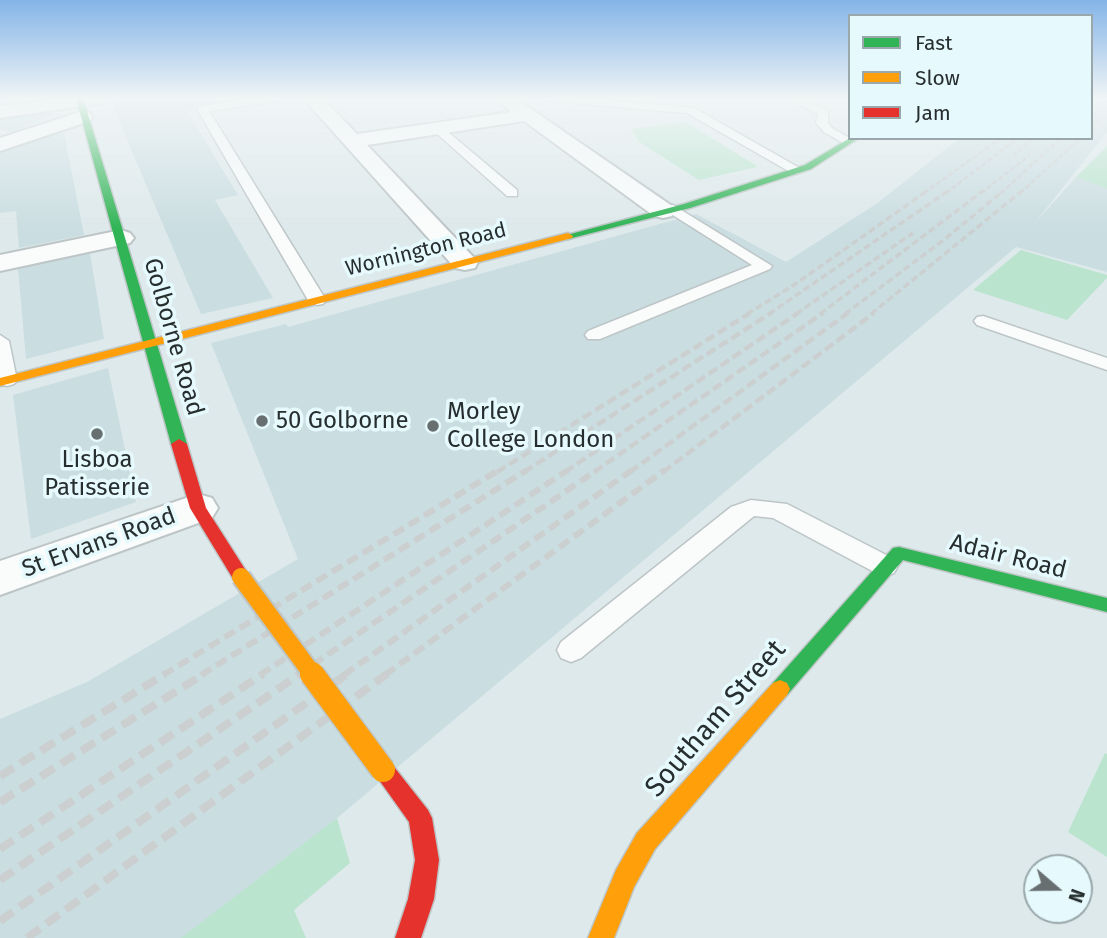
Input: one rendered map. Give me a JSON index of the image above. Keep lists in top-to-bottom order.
{
  "streets": {
    "street": [
      "Wornington Road",
      "Golborne Road",
      "St Ervans Road",
      "Adair Road",
      "Southam Street"
    ]
  },
  "crossings": [
    ["Wornington Road", "Golborne Road"],
    ["Golborne Road", "St Ervans Road"],
    ["Adair Road", "Southam Street"]
  ],
  "places": ["50 Golborne", "Morley College London", "Lisboa Patisserie"],
  "legend": ["Fast", "Slow", "Jam"],
  "north": "right"
}
